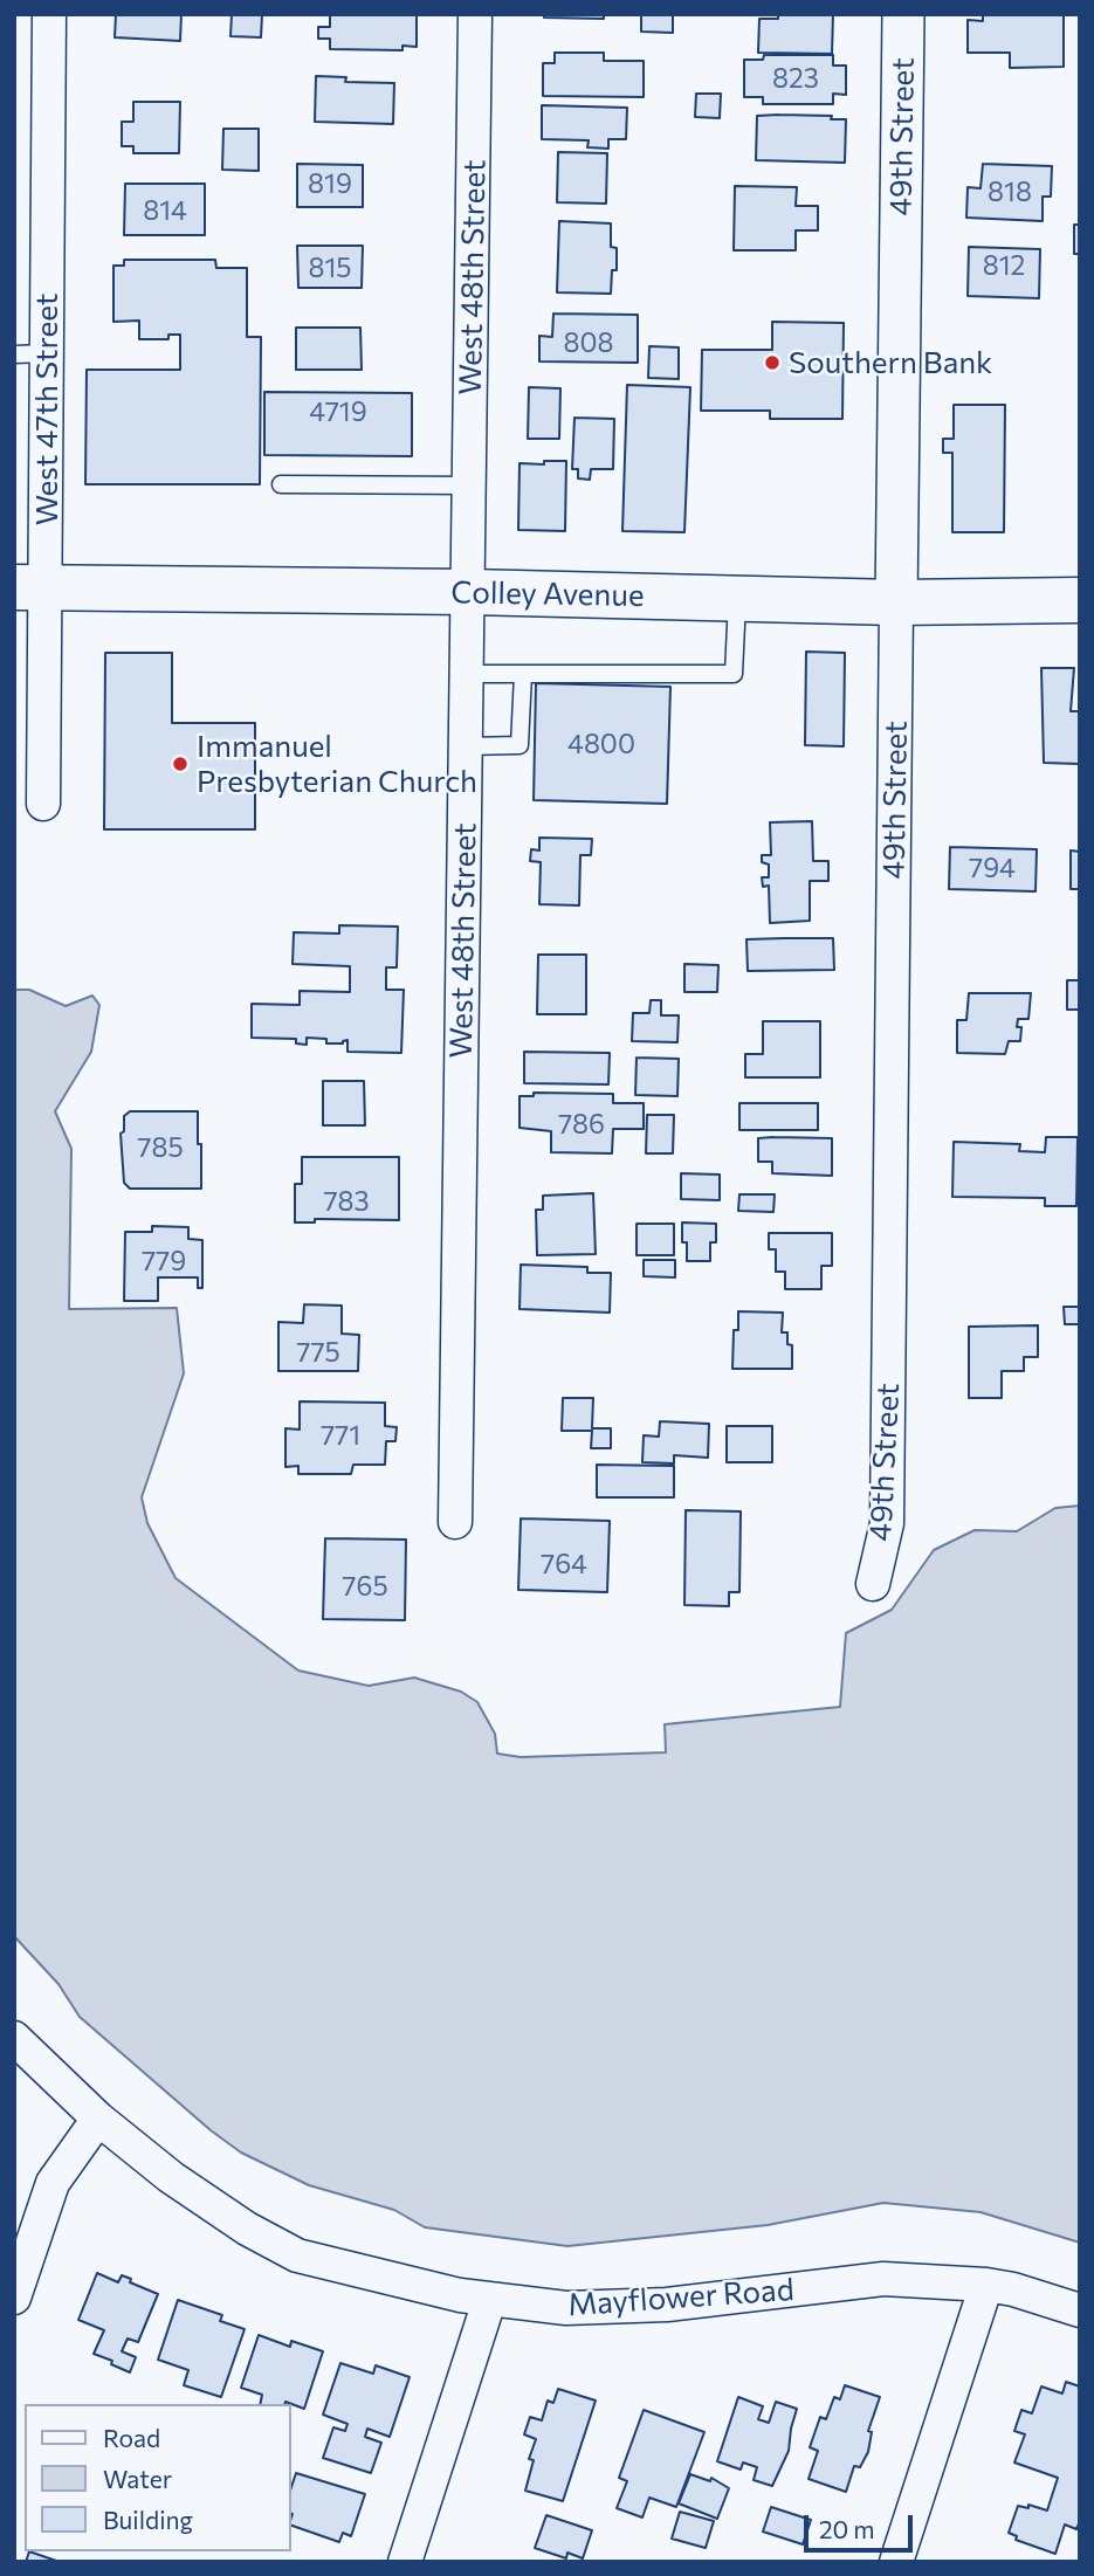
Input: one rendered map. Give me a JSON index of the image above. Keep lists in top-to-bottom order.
{
  "streets": {
    "main road": ["Colley Avenue"],
    "street": [
      "49th Street",
      "West 48th Street",
      "West 47th Street",
      "Mayflower Road"
    ]
  },
  "crossings": [
    ["49th Street", "Colley Avenue"],
    ["West 48th Street", "Colley Avenue"],
    ["West 47th Street", "Colley Avenue"]
  ],
  "places": ["Southern Bank", "Immanuel Presbyterian Church"],
  "house_numbers": [
    "823",
    "819",
    "818",
    "814",
    "812",
    "815",
    "808",
    "4719",
    "4800",
    "794",
    "786",
    "785",
    "783",
    "779",
    "775",
    "771",
    "764",
    "765"
  ],
  "legend": ["Road", "Water", "Building"],
  "scale_bar": "20 m"
}
